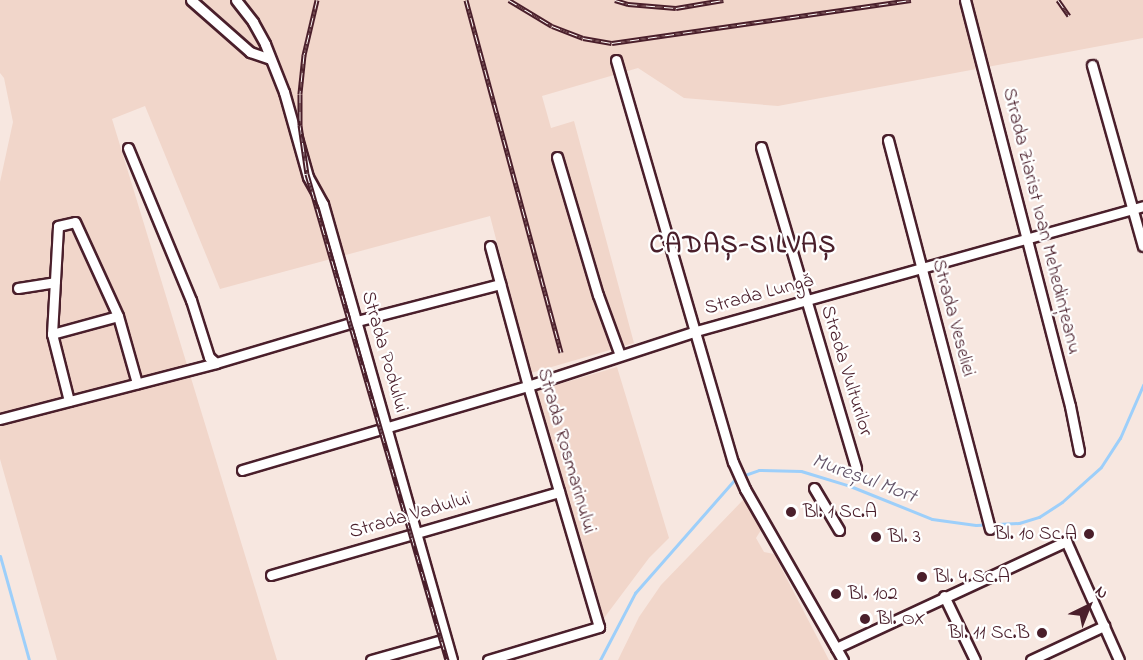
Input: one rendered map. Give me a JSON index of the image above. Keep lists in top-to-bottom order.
{
  "streets": {
    "street": [
      "Strada Ziarist Ioan Mehedințeanu",
      "Strada Lungă",
      "Strada Veseliei",
      "Strada Podului",
      "Strada Vulturilor",
      "Strada Rosmarinului",
      "Strada Vadului"
    ]
  },
  "crossings": [
    ["Strada Ziarist Ioan Mehedințeanu", "Strada Lungă"],
    ["Strada Lungă", "Strada Veseliei"],
    ["Strada Lungă", "Strada Podului"],
    ["Strada Lungă", "Strada Vulturilor"],
    ["Strada Lungă", "Strada Rosmarinului"],
    ["Strada Podului", "Strada Vadului"],
    ["Strada Rosmarinului", "Strada Vadului"]
  ],
  "districts": ["CADAȘ-SILVAȘ"],
  "water": ["Mureșul Mort"],
  "places": [
    "Bl. 1 Sc.A",
    "Bl. 10 Sc.A",
    "Bl. 3",
    "Bl. 4 Sc.A",
    "Bl. 102",
    "Bl. OX",
    "Bl. 11 Sc.B"
  ],
  "north": "top right"
}
